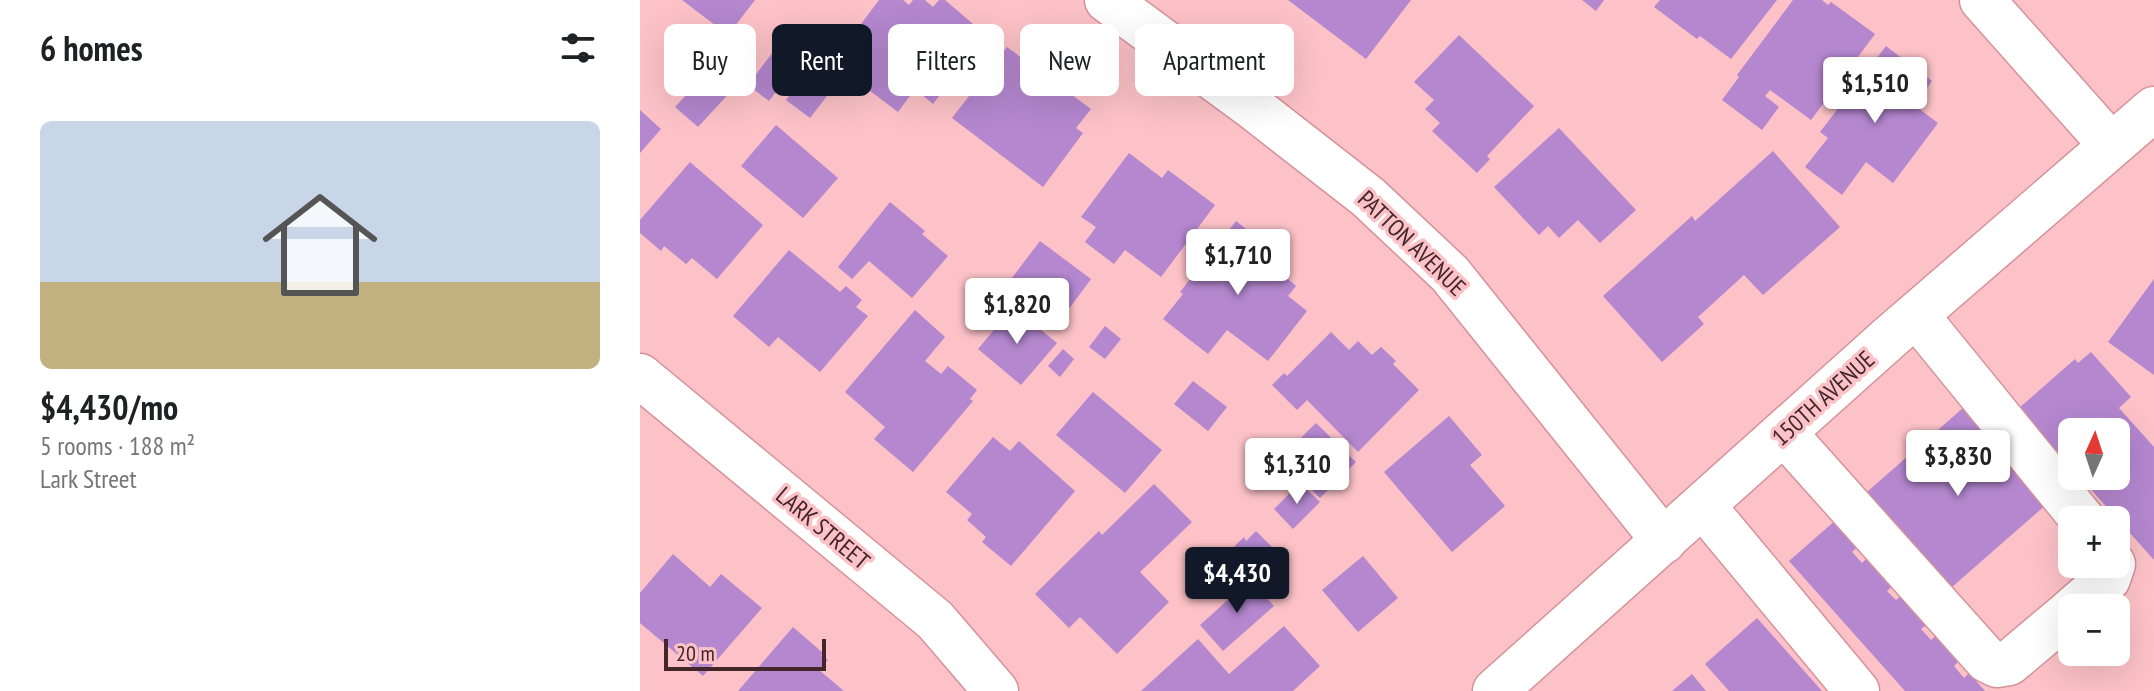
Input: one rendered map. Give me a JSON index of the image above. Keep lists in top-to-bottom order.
{
  "streets": {
    "street": ["PATTON AVENUE", "150TH AVENUE", "LARK STREET"]
  },
  "crossings": [
    ["PATTON AVENUE", "150TH AVENUE"]
  ],
  "scale_bar": "20 m",
  "north": "top",
  "page": {
    "heading": "6 homes",
    "chip": [
      "Buy",
      "Rent",
      "Filters",
      "New",
      "Apartment"
    ],
    "price": [
      "$1,510",
      "$1,710",
      "$1,820",
      "$3,830",
      "$1,310",
      "$4,430"
    ],
    "list": [
      {
        "name": "$4,430/mo",
        "note": "5 rooms · 188 m² · Lark Street"
      }
    ],
    "map_buttons": ["+", "−"],
    "scale": "20 m"
  }
}
